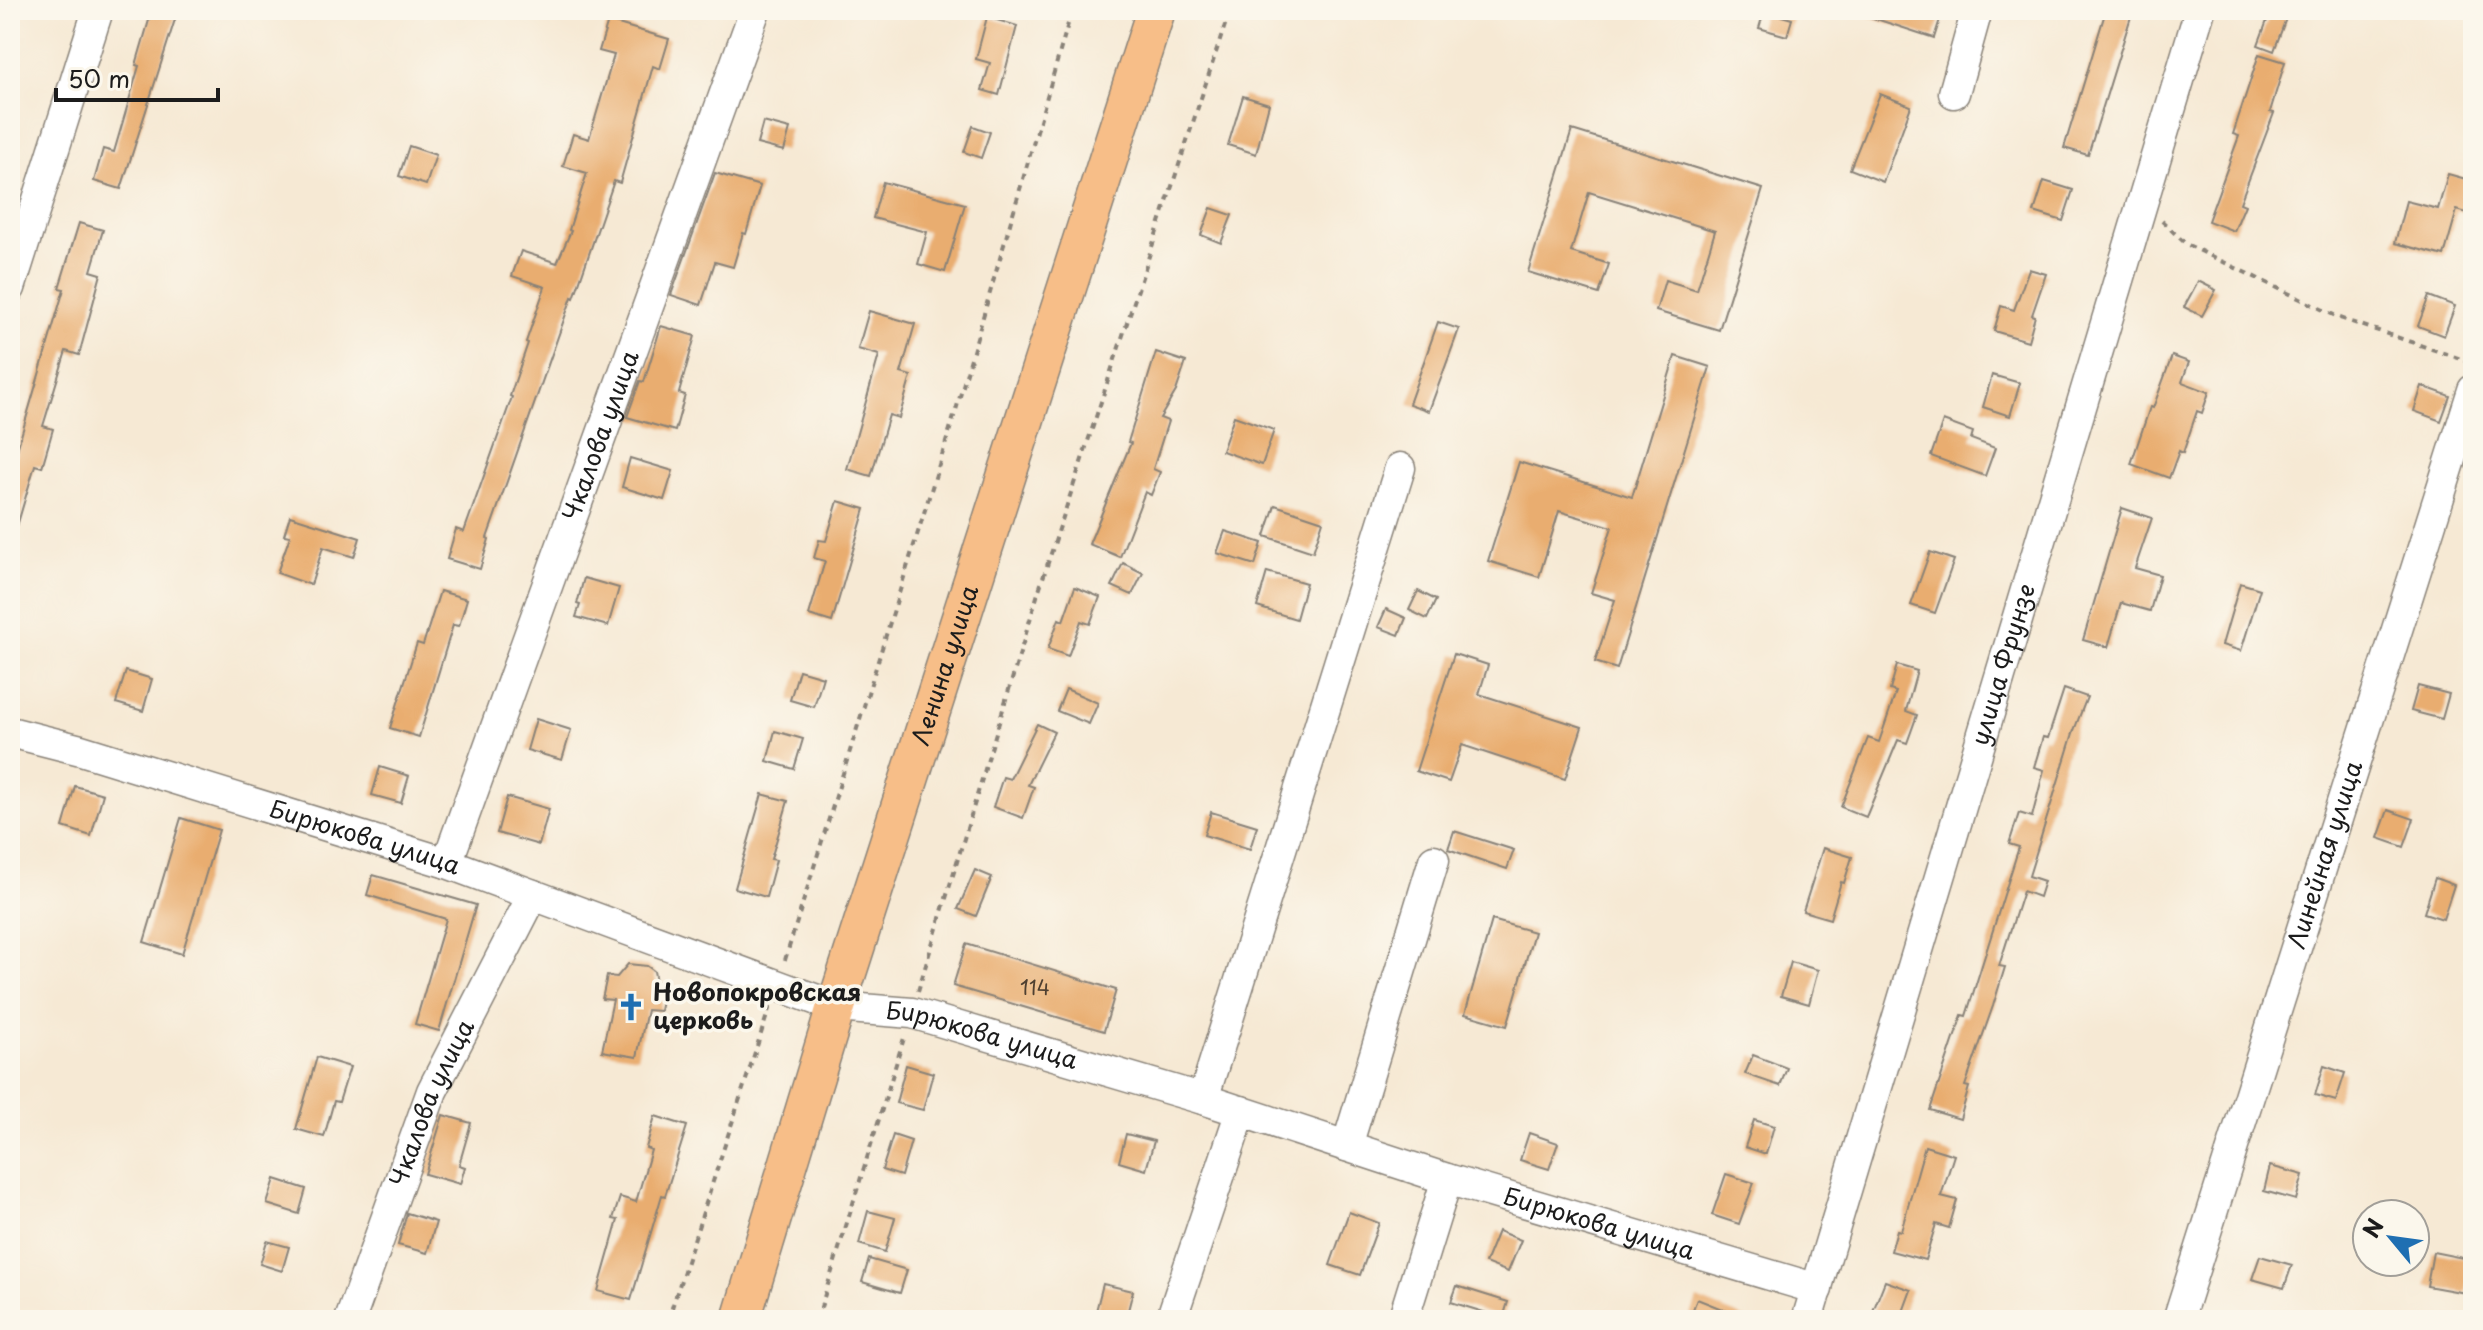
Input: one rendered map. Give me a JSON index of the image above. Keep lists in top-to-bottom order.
{
  "streets": {
    "main road": ["Ленина улица"],
    "street": [
      "Чкалова улица",
      "улица Фрунзе",
      "Бирюкова улица",
      "Линейная улица"
    ]
  },
  "crossings": [
    ["Чкалова улица", "Бирюкова улица"],
    ["Ленина улица", "Бирюкова улица"],
    ["улица Фрунзе", "Бирюкова улица"]
  ],
  "places": {
    "church": ["Новопокровская церковь"]
  },
  "house_numbers": ["114"],
  "scale_bar": "50 m",
  "north": "top left"
}
